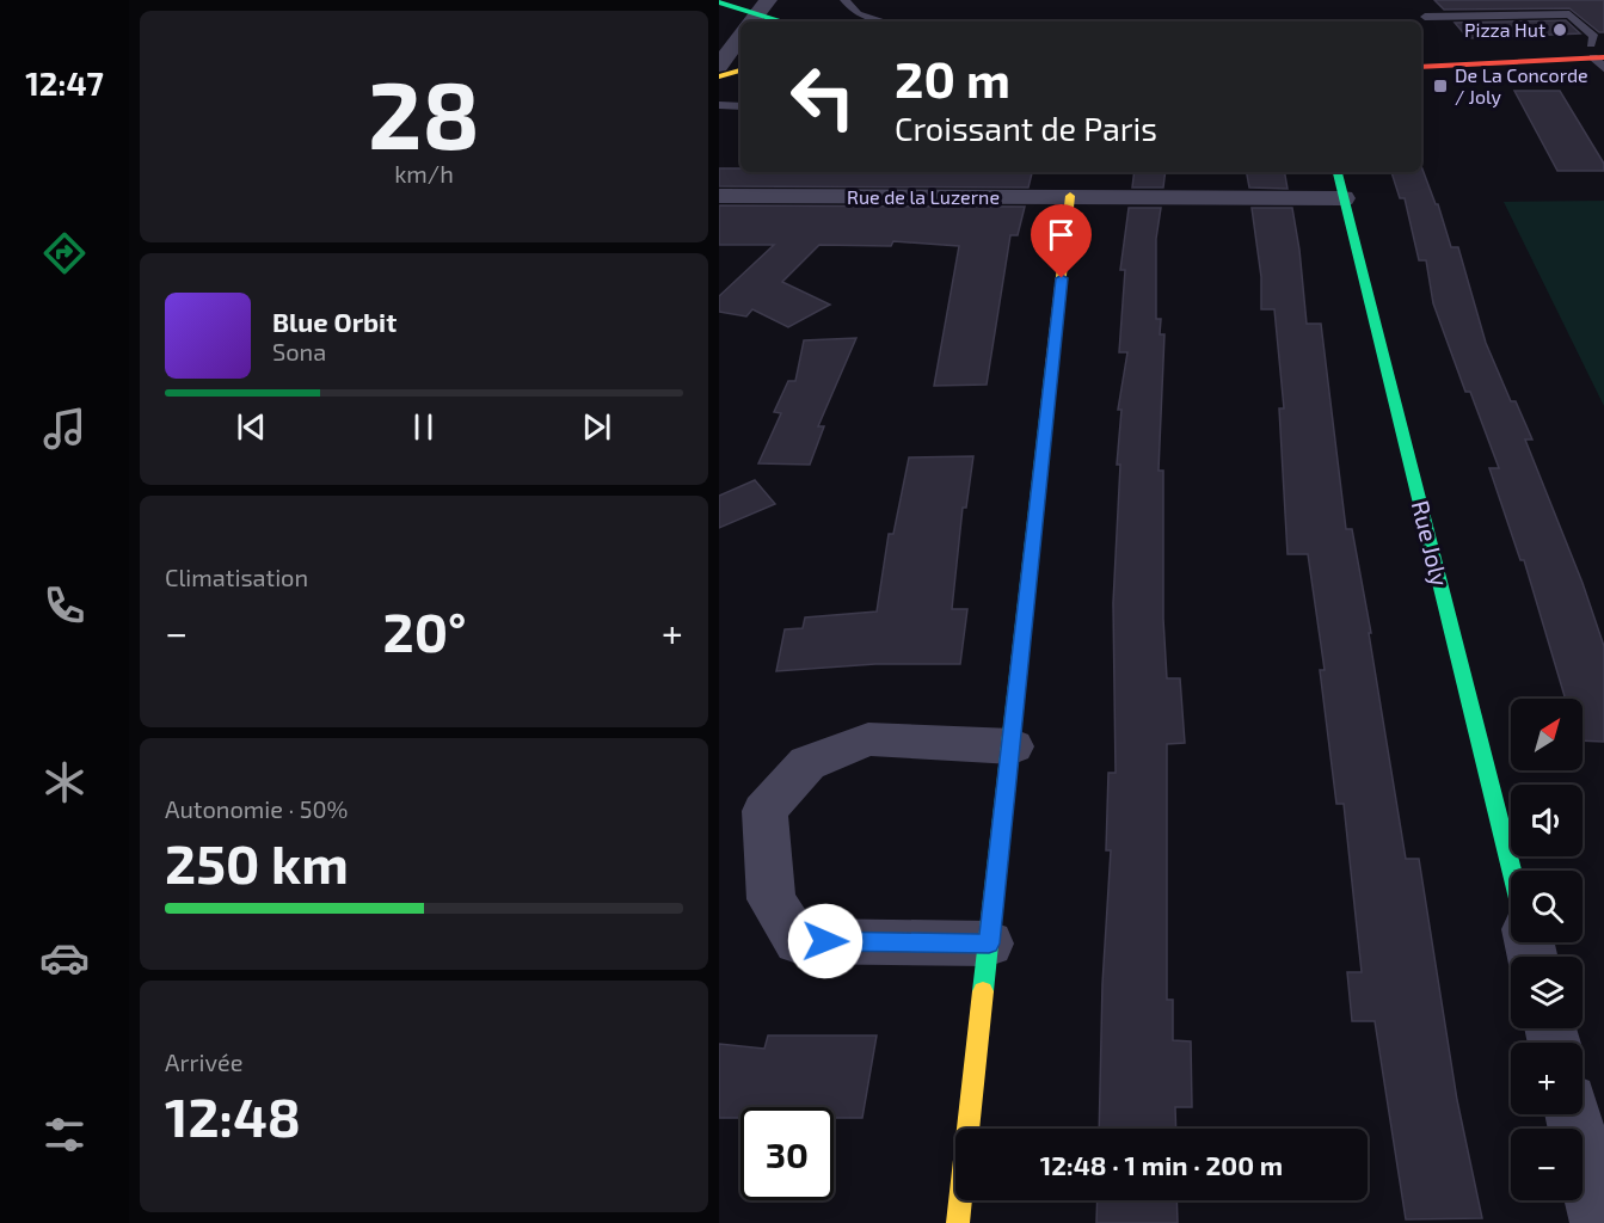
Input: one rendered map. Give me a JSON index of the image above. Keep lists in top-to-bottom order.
{
  "streets": {
    "street": ["Rue de la Luzerne", "Rue Joly"]
  },
  "crossings": [
    ["Rue de la Luzerne", "Rue Joly"]
  ],
  "places": {
    "other": ["Pizza Hut"],
    "transit": ["De La Concorde / Joly"]
  },
  "north": "top right",
  "page": {
    "tabs": "12:47",
    "tile": [
      ["28", "km/h"],
      "Climatisation",
      ["Autonomie · 50%", "250 km"],
      ["Arrivée", "12:48"]
    ],
    "turn": ["20 m", "Croissant de Paris"],
    "song": ["Blue Orbit", "Sona"],
    "heat": ["−", "20°", "+"],
    "map_buttons": ["+", "−"],
    "limit": "30",
    "trip": "12:48 · 1 min · 200 m"
  }
}
